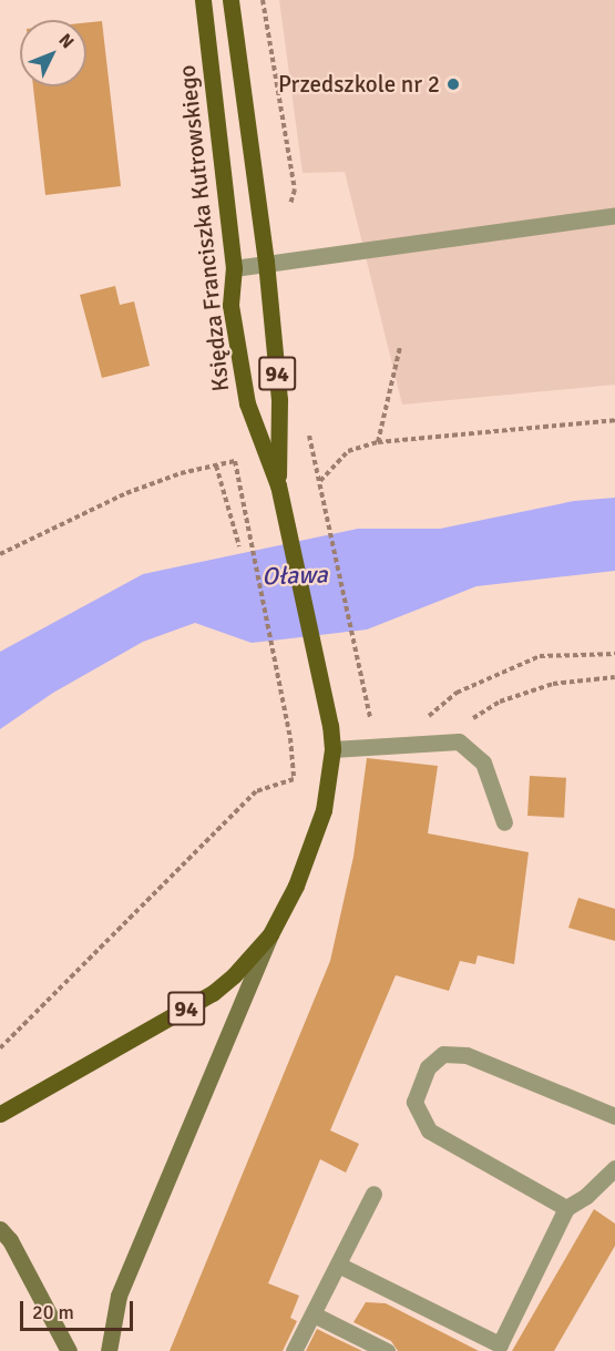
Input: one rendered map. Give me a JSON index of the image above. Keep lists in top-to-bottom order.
{
  "streets": {
    "main road": ["Księdza Franciszka Kutrowskiego", "94"]
  },
  "crossings": [
    ["Księdza Franciszka Kutrowskiego", "94"]
  ],
  "water": ["Oława"],
  "places": ["Przedszkole nr 2"],
  "scale_bar": "20 m",
  "north": "top right"
}
